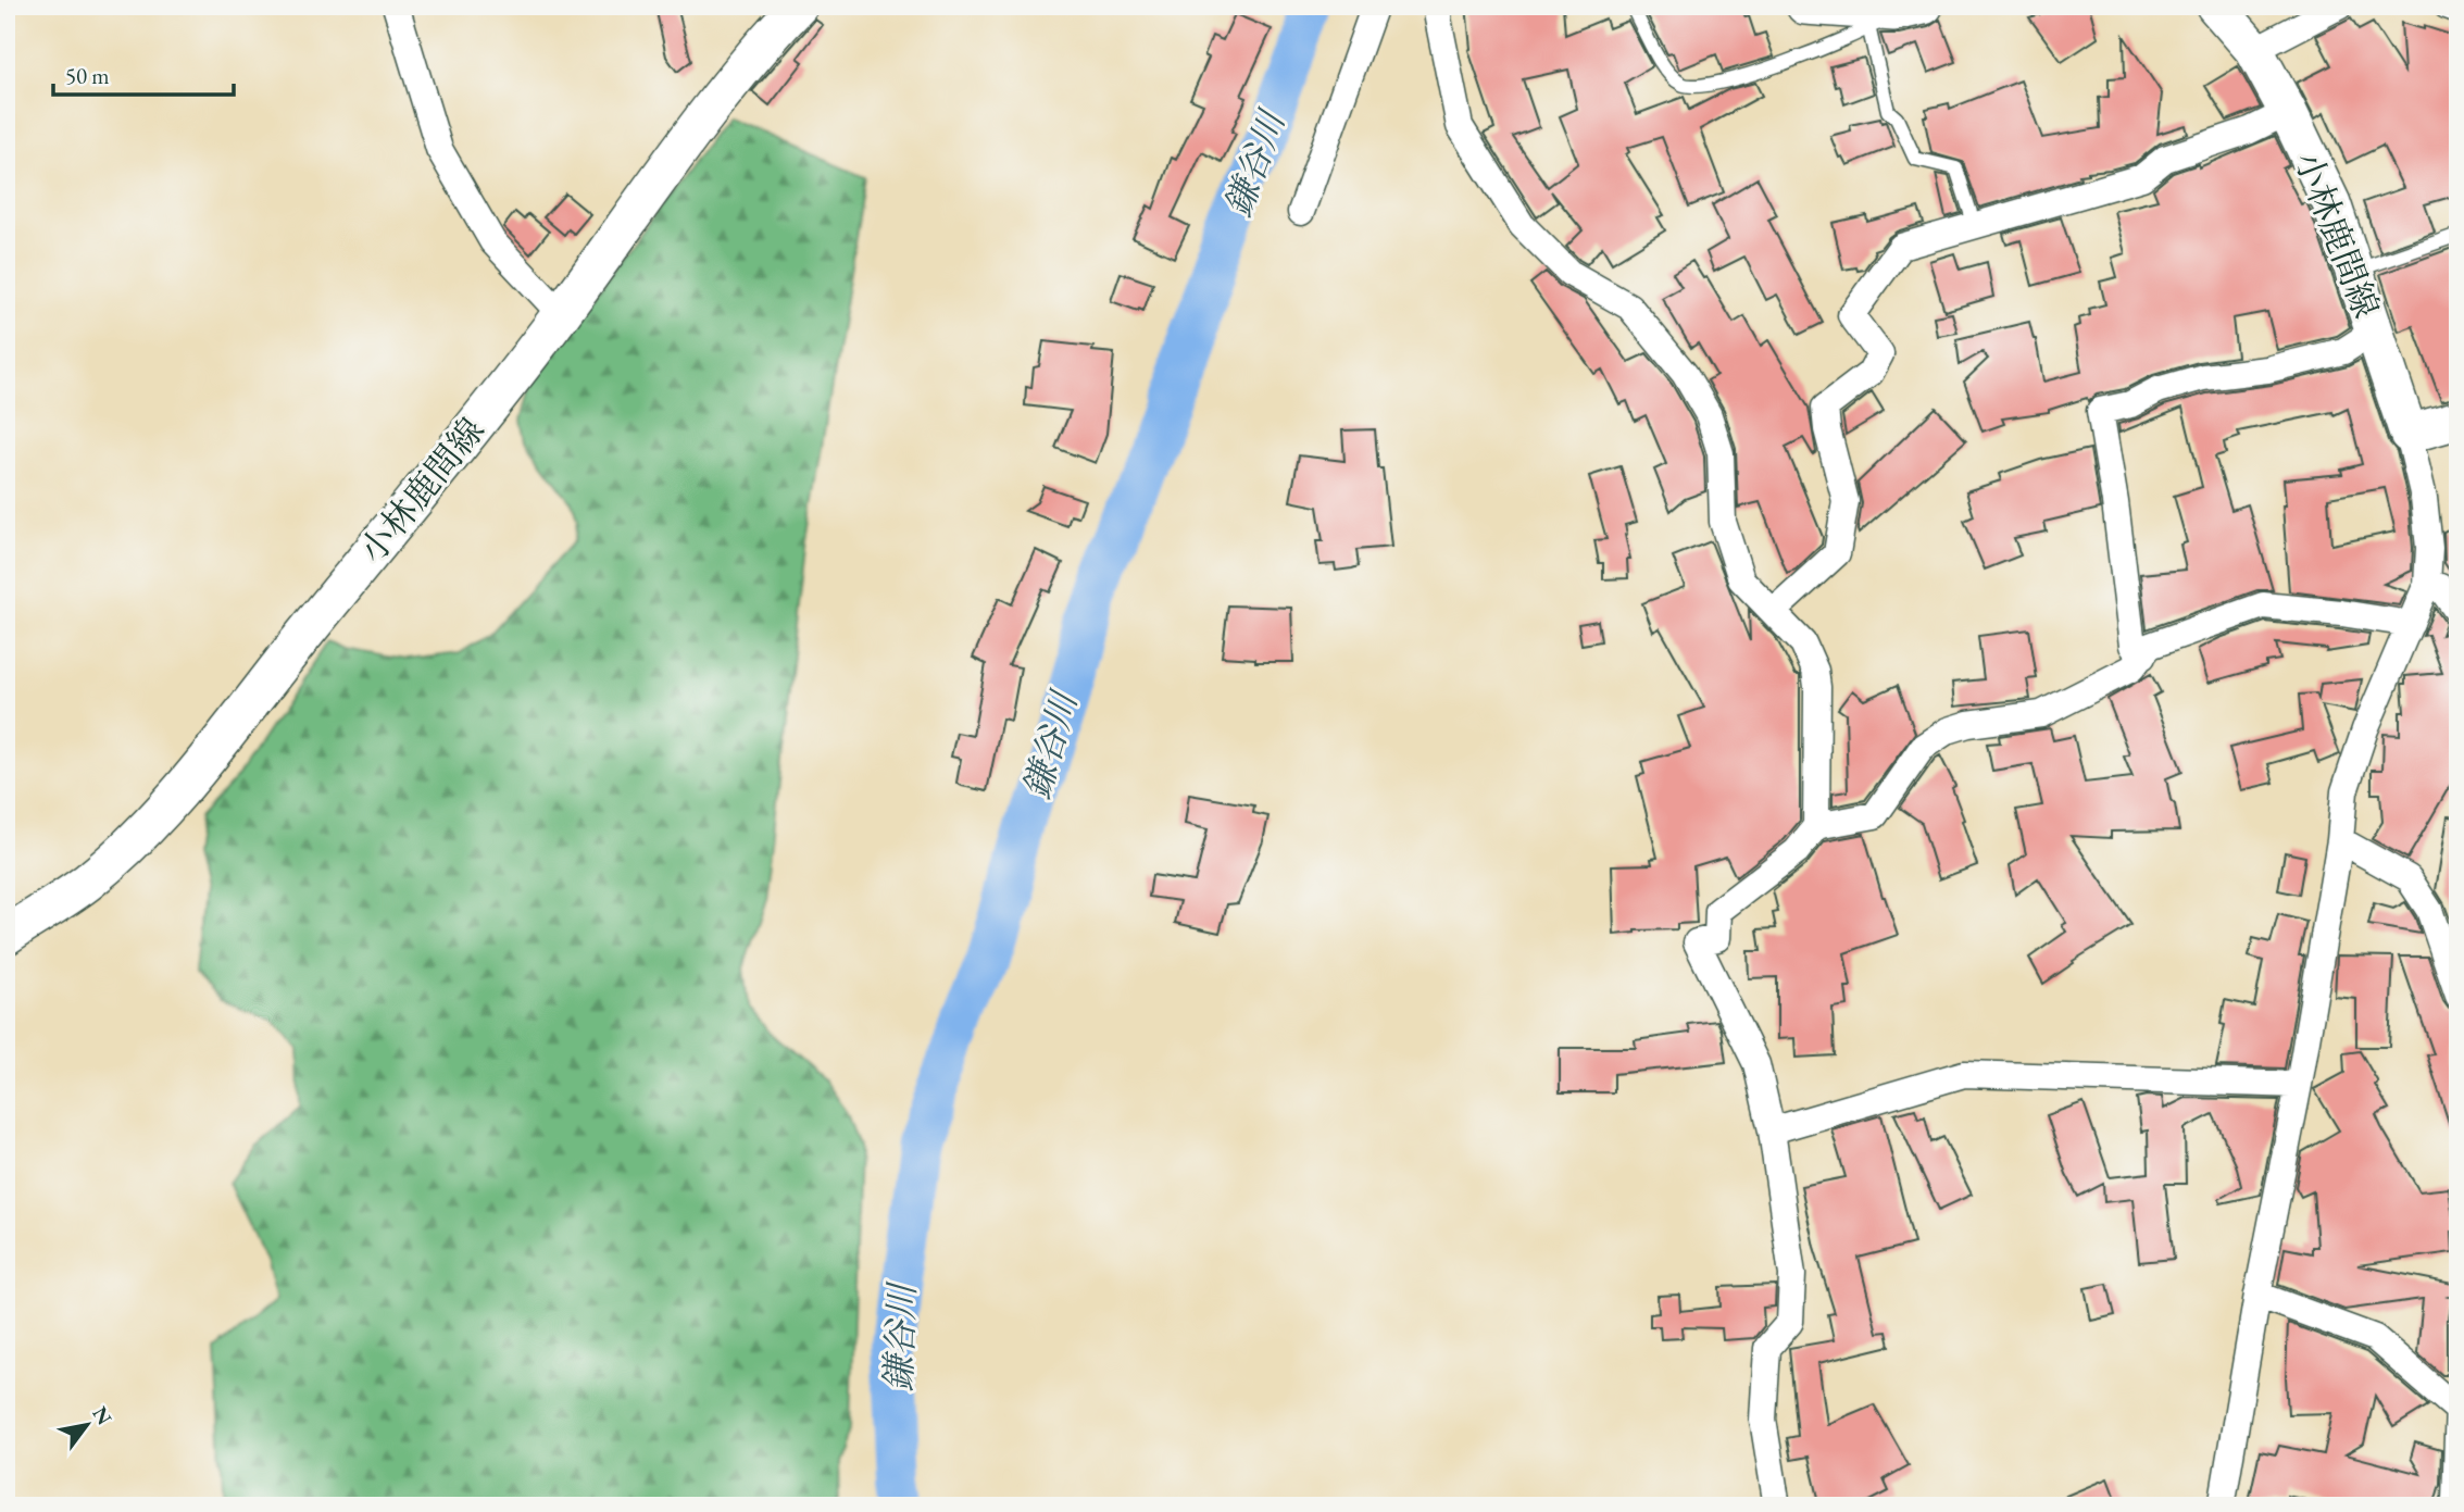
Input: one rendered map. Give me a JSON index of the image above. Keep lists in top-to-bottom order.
{
  "streets": {
    "main road": ["小林鹿間線"]
  },
  "water": ["鎌谷川"],
  "scale_bar": "50 m",
  "north": "top right"
}
